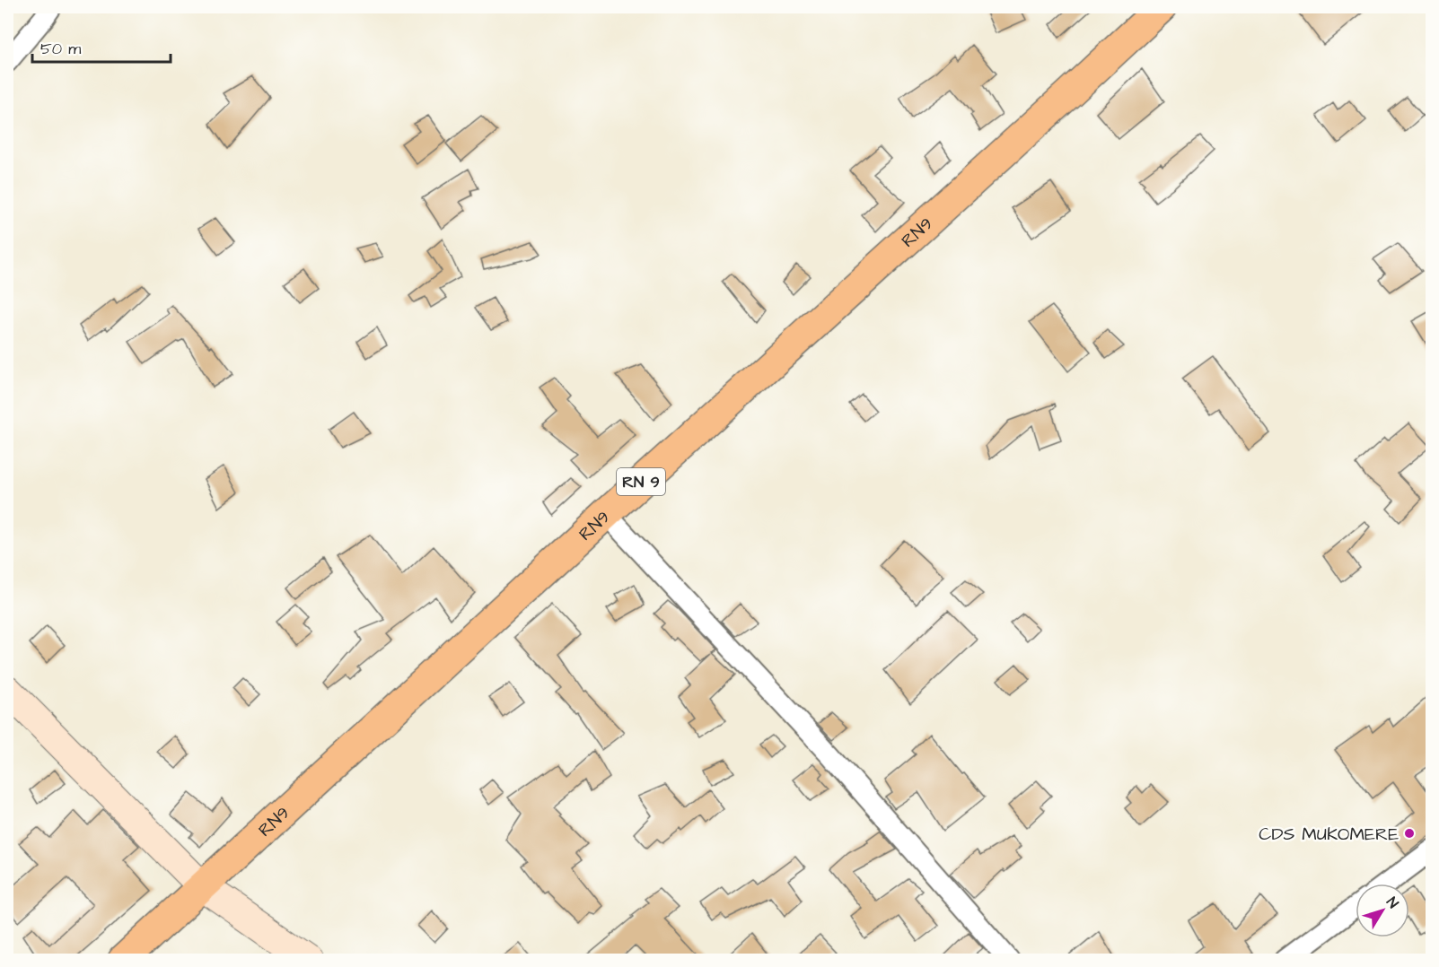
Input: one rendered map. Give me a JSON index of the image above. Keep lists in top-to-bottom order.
{
  "streets": {
    "main road": ["RN9", "RN 9"]
  },
  "places": ["CDS MUKOMERE"],
  "scale_bar": "50 m",
  "north": "top right"
}
